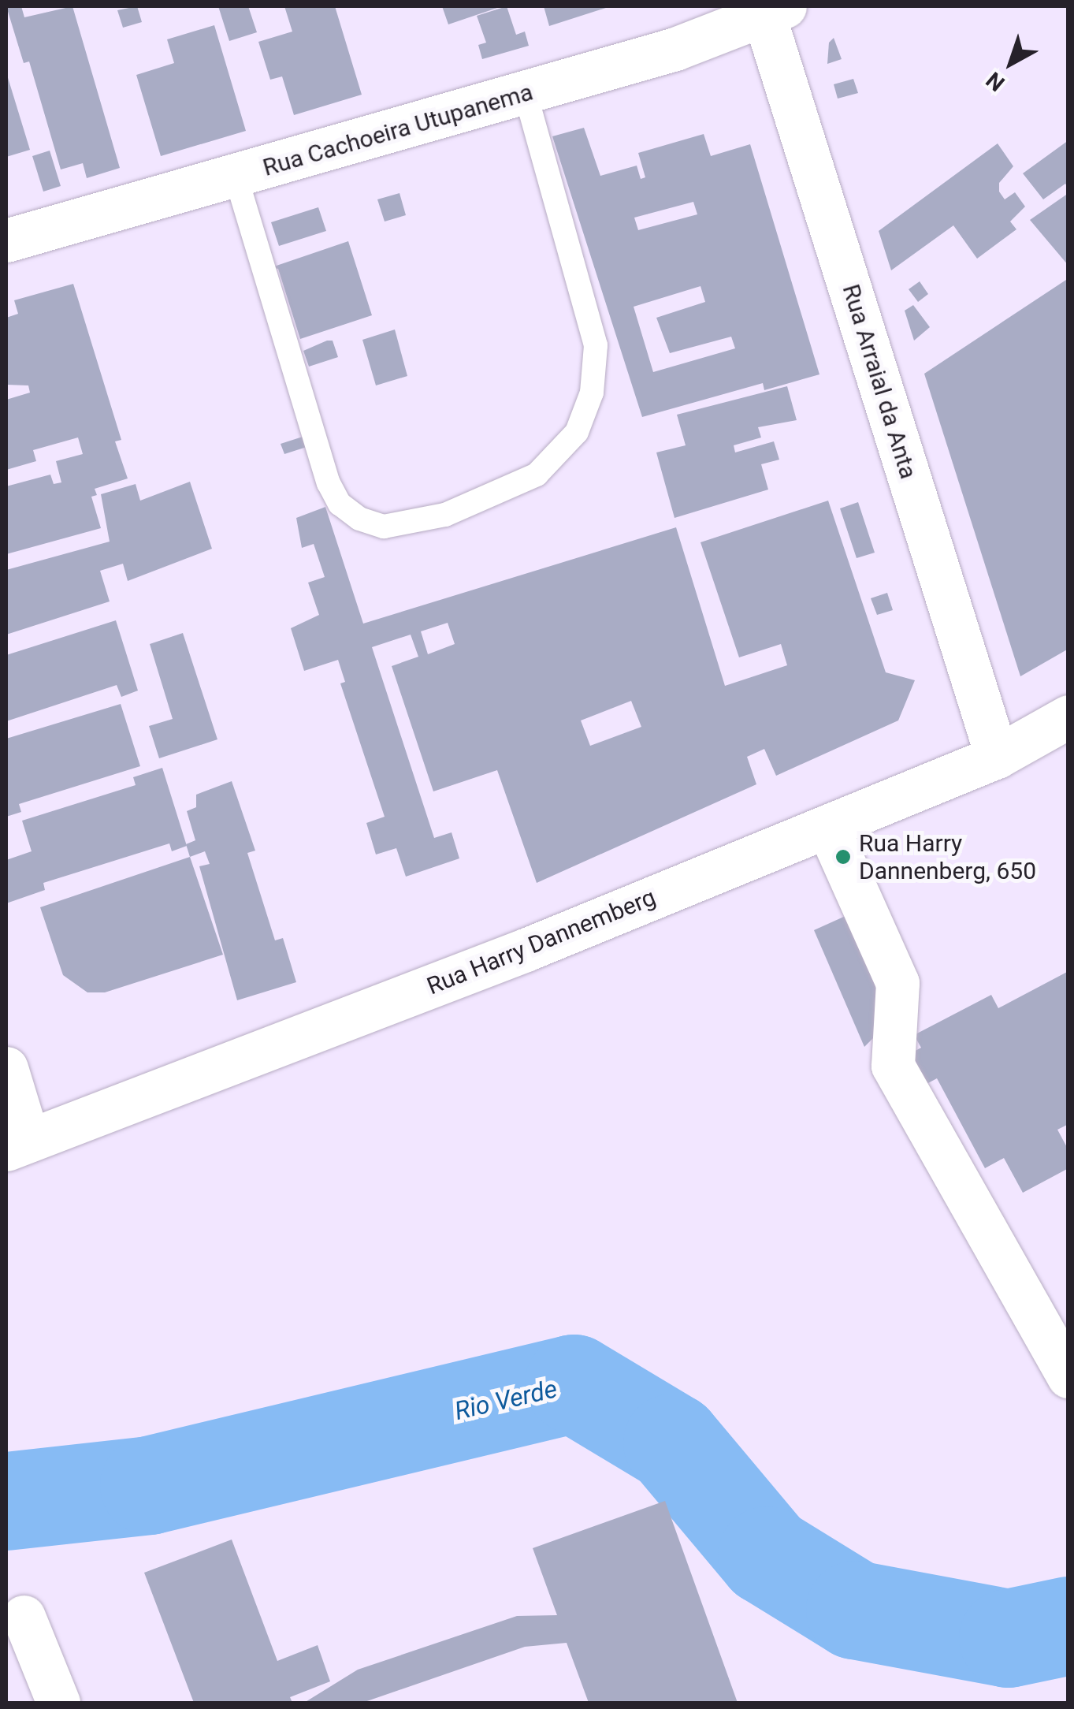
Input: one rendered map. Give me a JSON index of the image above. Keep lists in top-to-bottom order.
{
  "streets": {
    "street": ["Rua Cachoeira Utupanema", "Rua Arraial da Anta", "Rua Harry Dannemberg"]
  },
  "crossings": [
    ["Rua Cachoeira Utupanema", "Rua Arraial da Anta"],
    ["Rua Arraial da Anta", "Rua Harry Dannemberg"]
  ],
  "water": ["Rio Verde"],
  "places": ["Rua Harry Dannenberg, 650"],
  "north": "bottom left"
}
